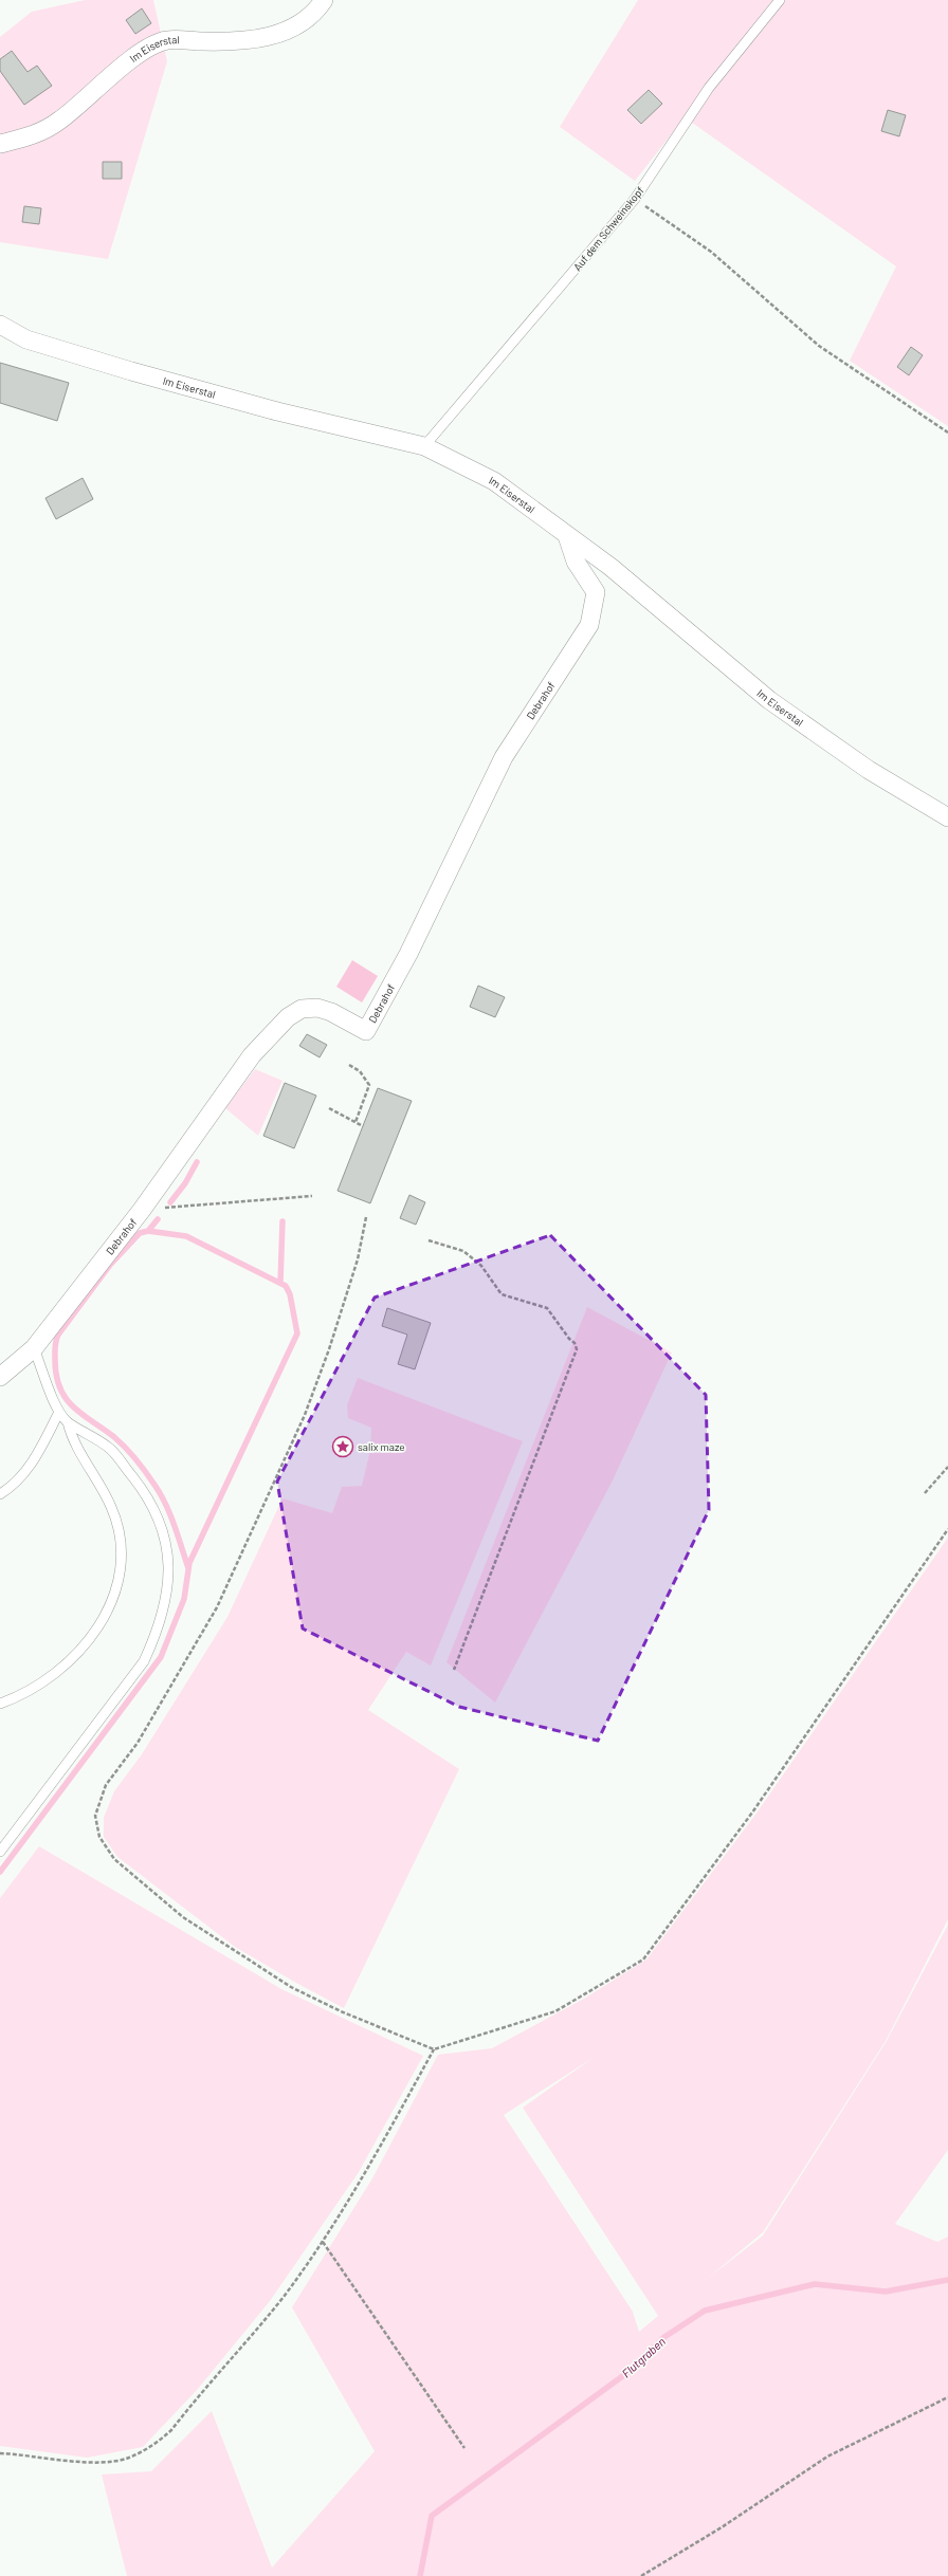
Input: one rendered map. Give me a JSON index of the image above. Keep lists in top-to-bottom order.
{
  "streets": {
    "street": ["Im Eiserstal", "Debrahof"],
    "lane": ["Auf dem Schweinskopf"]
  },
  "crossings": [
    ["Im Eiserstal", "Auf dem Schweinskopf"],
    ["Im Eiserstal", "Debrahof"]
  ],
  "water": ["Flutgraben"],
  "places": {
    "place": ["salix maze"]
  }
}
